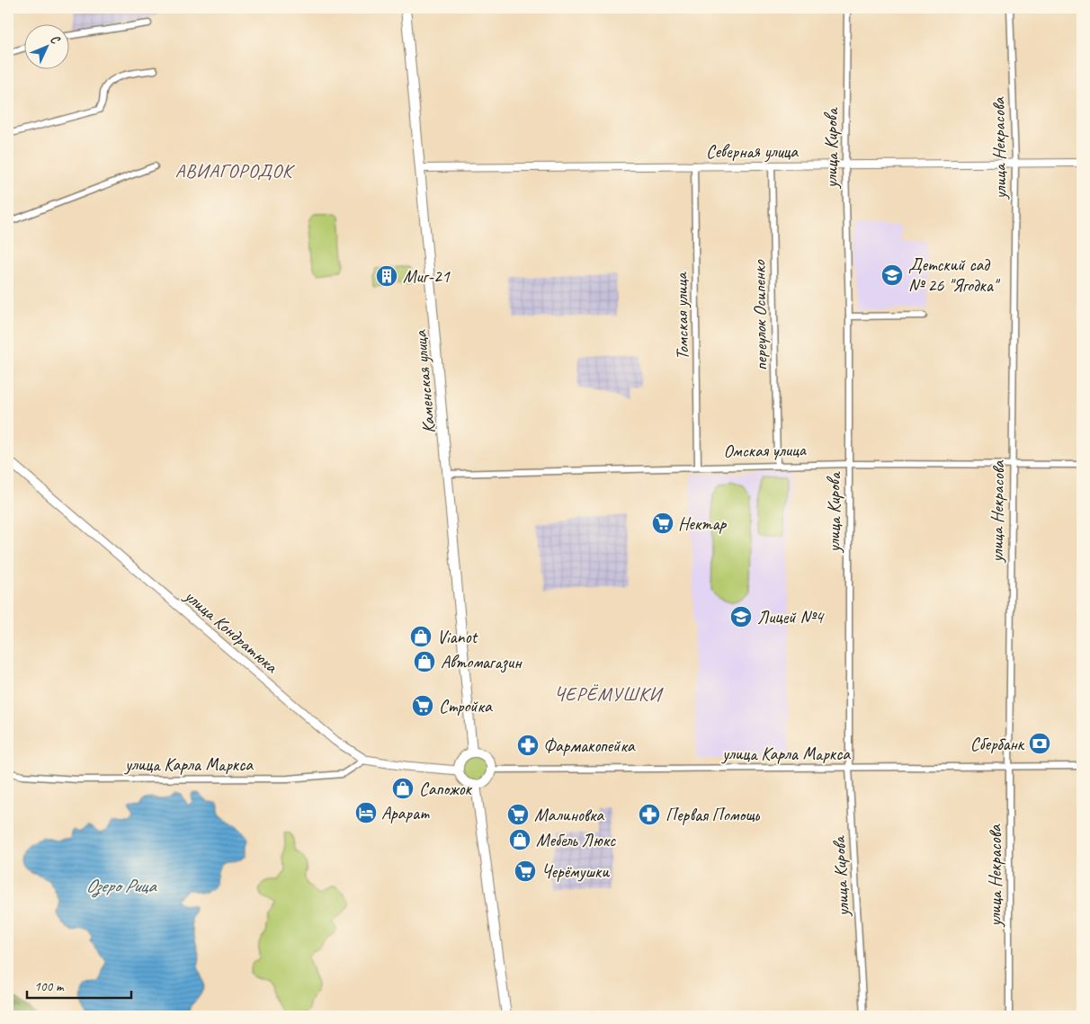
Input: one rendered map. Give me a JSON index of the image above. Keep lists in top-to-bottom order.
{
  "streets": {
    "main road": ["Каменская улица", "улица Кондратюка"],
    "street": [
      "улица Кирова",
      "улица Некрасова",
      "Северная улица",
      "переулок Осипенко",
      "Томская улица",
      "Омская улица",
      "улица Карла Маркса"
    ]
  },
  "crossings": [
    ["улица Кирова", "Северная улица"],
    ["улица Кирова", "Омская улица"],
    ["улица Кирова", "улица Карла Маркса"],
    ["улица Некрасова", "Северная улица"],
    ["улица Некрасова", "Омская улица"],
    ["улица Некрасова", "улица Карла Маркса"],
    ["Северная улица", "переулок Осипенко"],
    ["Северная улица", "Томская улица"],
    ["Северная улица", "Каменская улица"],
    ["переулок Осипенко", "Омская улица"],
    ["Томская улица", "Омская улица"],
    ["Каменская улица", "Омская улица"],
    ["Каменская улица", "улица Кондратюка"],
    ["Каменская улица", "улица Карла Маркса"],
    ["улица Кондратюка", "улица Карла Маркса"]
  ],
  "districts": ["АВИАГОРОДОК", "ЧЕРЁМУШКИ"],
  "water": ["Озеро Рица"],
  "places": {
    "school or university": ["Детский сад № 26 \"Ягодка\"", "Лицей №4"],
    "building": ["Миг-21"],
    "supermarket": [
      "Нектар",
      "Стройка",
      "Малиновка",
      "Черёмушки"
    ],
    "shop": [
      "Vianot",
      "Автомагазин",
      "Сапожок",
      "Мебель Люкс"
    ],
    "bank": ["Сбербанк"],
    "pharmacy": ["Фармакопейка", "Первая Помощь"],
    "hotel": ["Арарат"]
  },
  "scale_bar": "100 m",
  "north": "top right"
}
